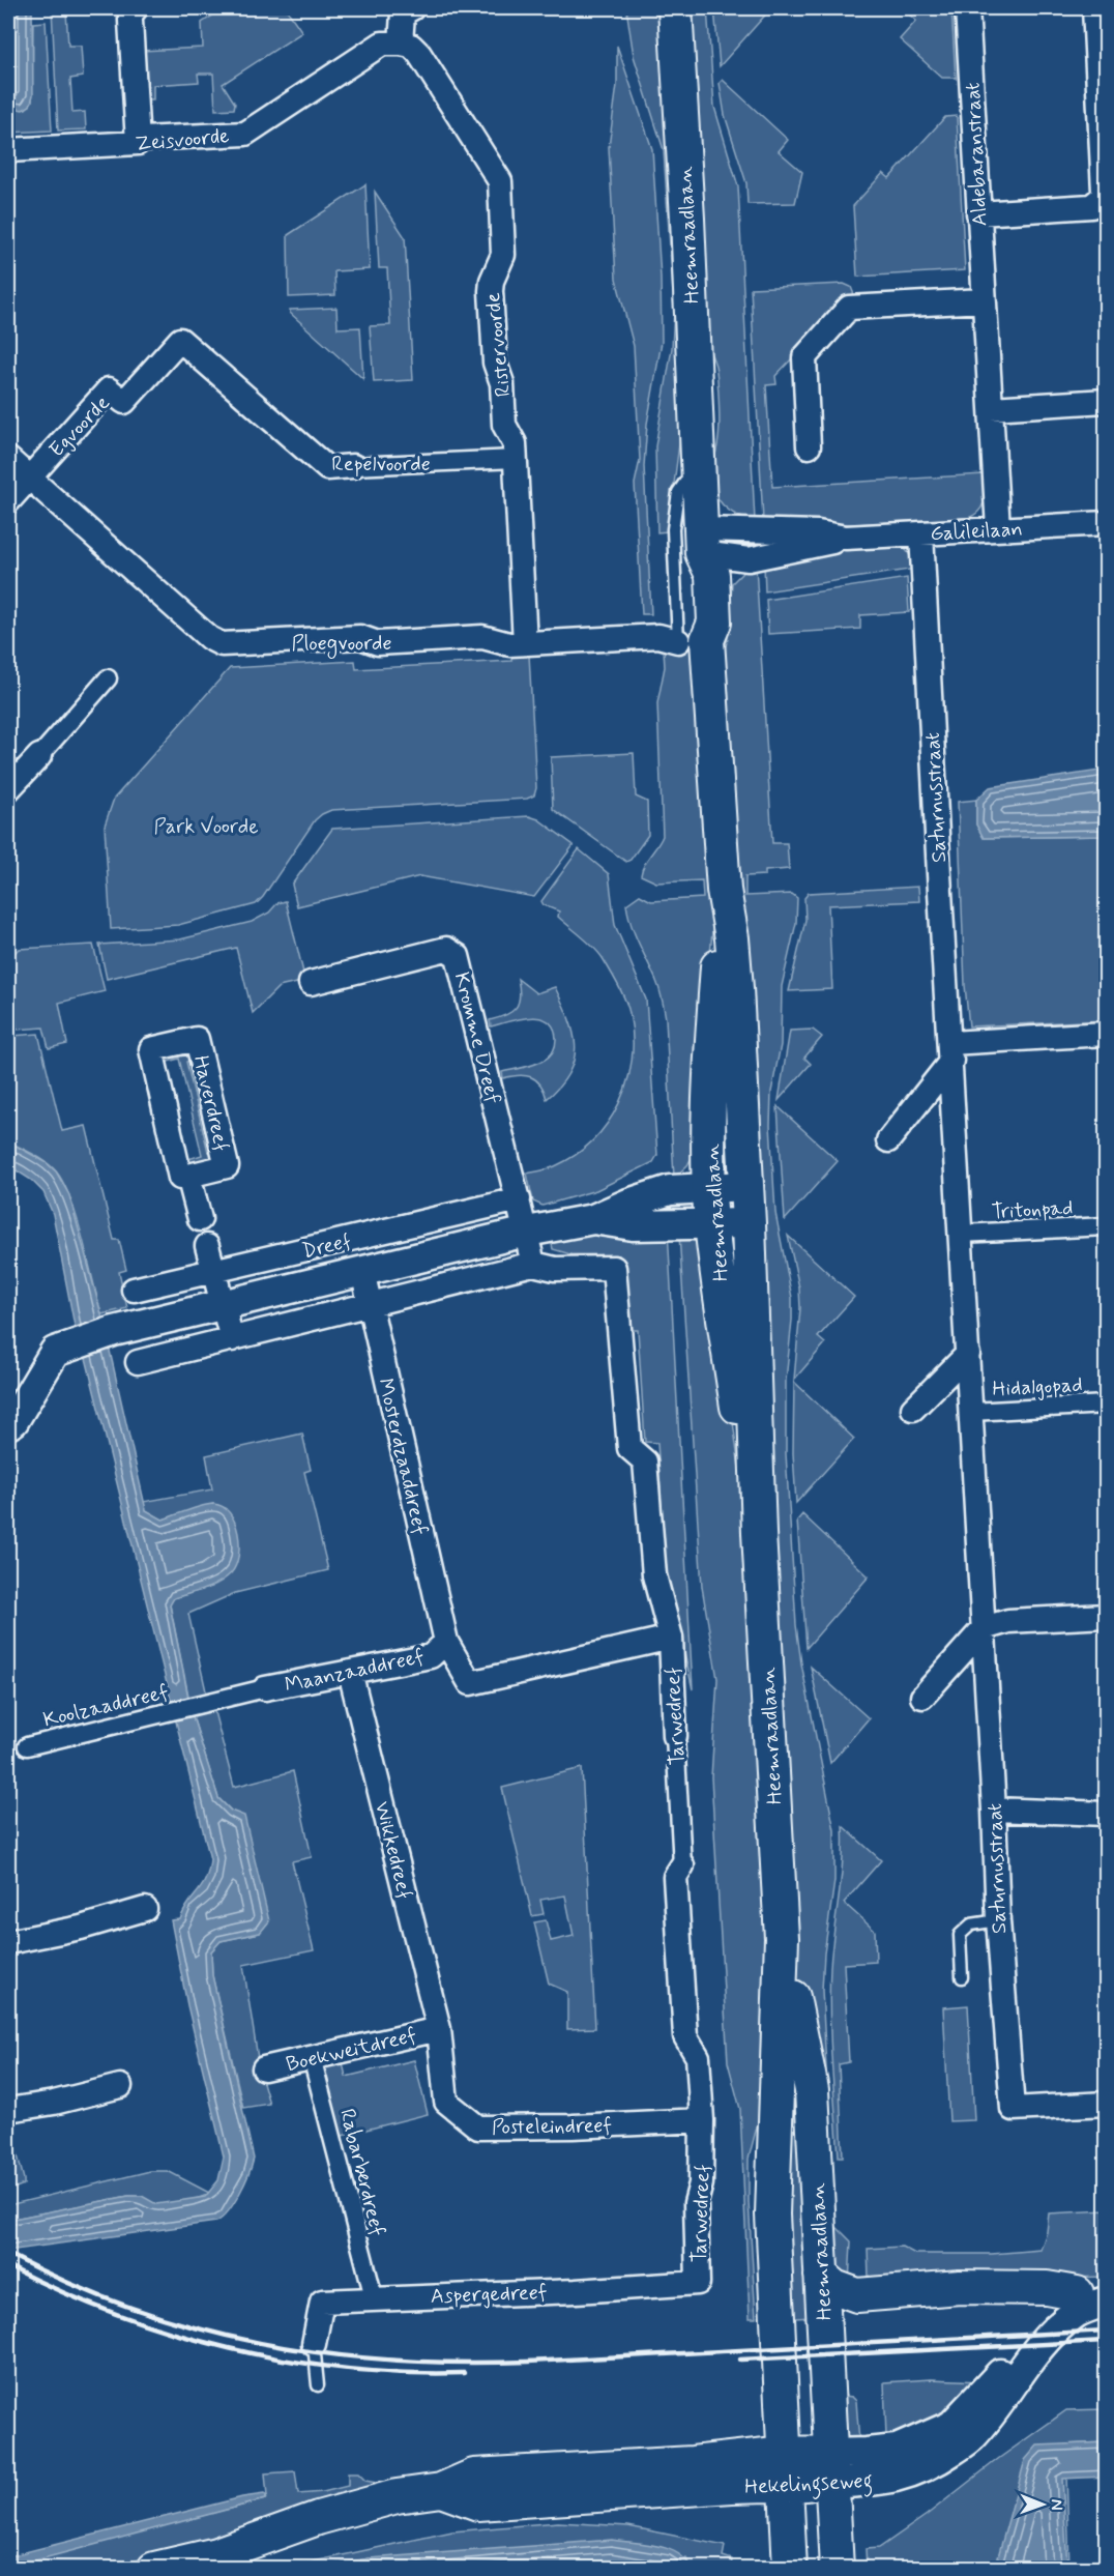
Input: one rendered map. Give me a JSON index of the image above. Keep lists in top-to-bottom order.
{
  "streets": {
    "main road": ["Heemraadlaan", "Hekelingseweg"],
    "street": [
      "Zeisvoorde",
      "Aldebaranstraat",
      "Ristervoorde",
      "Egvoorde",
      "Repelvoorde",
      "Galileilaan",
      "Ploegvoorde",
      "Saturnusstraat",
      "Kromme Dreef",
      "Haverdreef",
      "Tritonpad",
      "Dreef",
      "Hidalgopad",
      "Mosterdzaaddreef",
      "Maanzaaddreef",
      "Koolzaaddreef",
      "Tarwedreef",
      "Wikkedreef",
      "Boekweitdreef",
      "Posteleindreef",
      "Rabarberdreef",
      "Aspergedreef"
    ]
  },
  "crossings": [
    ["Zeisvoorde", "Ristervoorde"],
    ["Aldebaranstraat", "Galileilaan"],
    ["Heemraadlaan", "Galileilaan"],
    ["Heemraadlaan", "Ploegvoorde"],
    ["Heemraadlaan", "Dreef"],
    ["Heemraadlaan", "Hekelingseweg"],
    ["Ristervoorde", "Repelvoorde"],
    ["Ristervoorde", "Ploegvoorde"],
    ["Egvoorde", "Repelvoorde"],
    ["Egvoorde", "Ploegvoorde"],
    ["Galileilaan", "Saturnusstraat"],
    ["Saturnusstraat", "Tritonpad"],
    ["Saturnusstraat", "Hidalgopad"],
    ["Kromme Dreef", "Dreef"],
    ["Dreef", "Mosterdzaaddreef"],
    ["Mosterdzaaddreef", "Maanzaaddreef"],
    ["Maanzaaddreef", "Koolzaaddreef"],
    ["Maanzaaddreef", "Tarwedreef"],
    ["Maanzaaddreef", "Wikkedreef"],
    ["Tarwedreef", "Posteleindreef"],
    ["Tarwedreef", "Aspergedreef"],
    ["Wikkedreef", "Boekweitdreef"],
    ["Wikkedreef", "Posteleindreef"],
    ["Boekweitdreef", "Posteleindreef"],
    ["Boekweitdreef", "Rabarberdreef"],
    ["Rabarberdreef", "Aspergedreef"]
  ],
  "parks": ["Park Voorde"],
  "north": "right"
}
